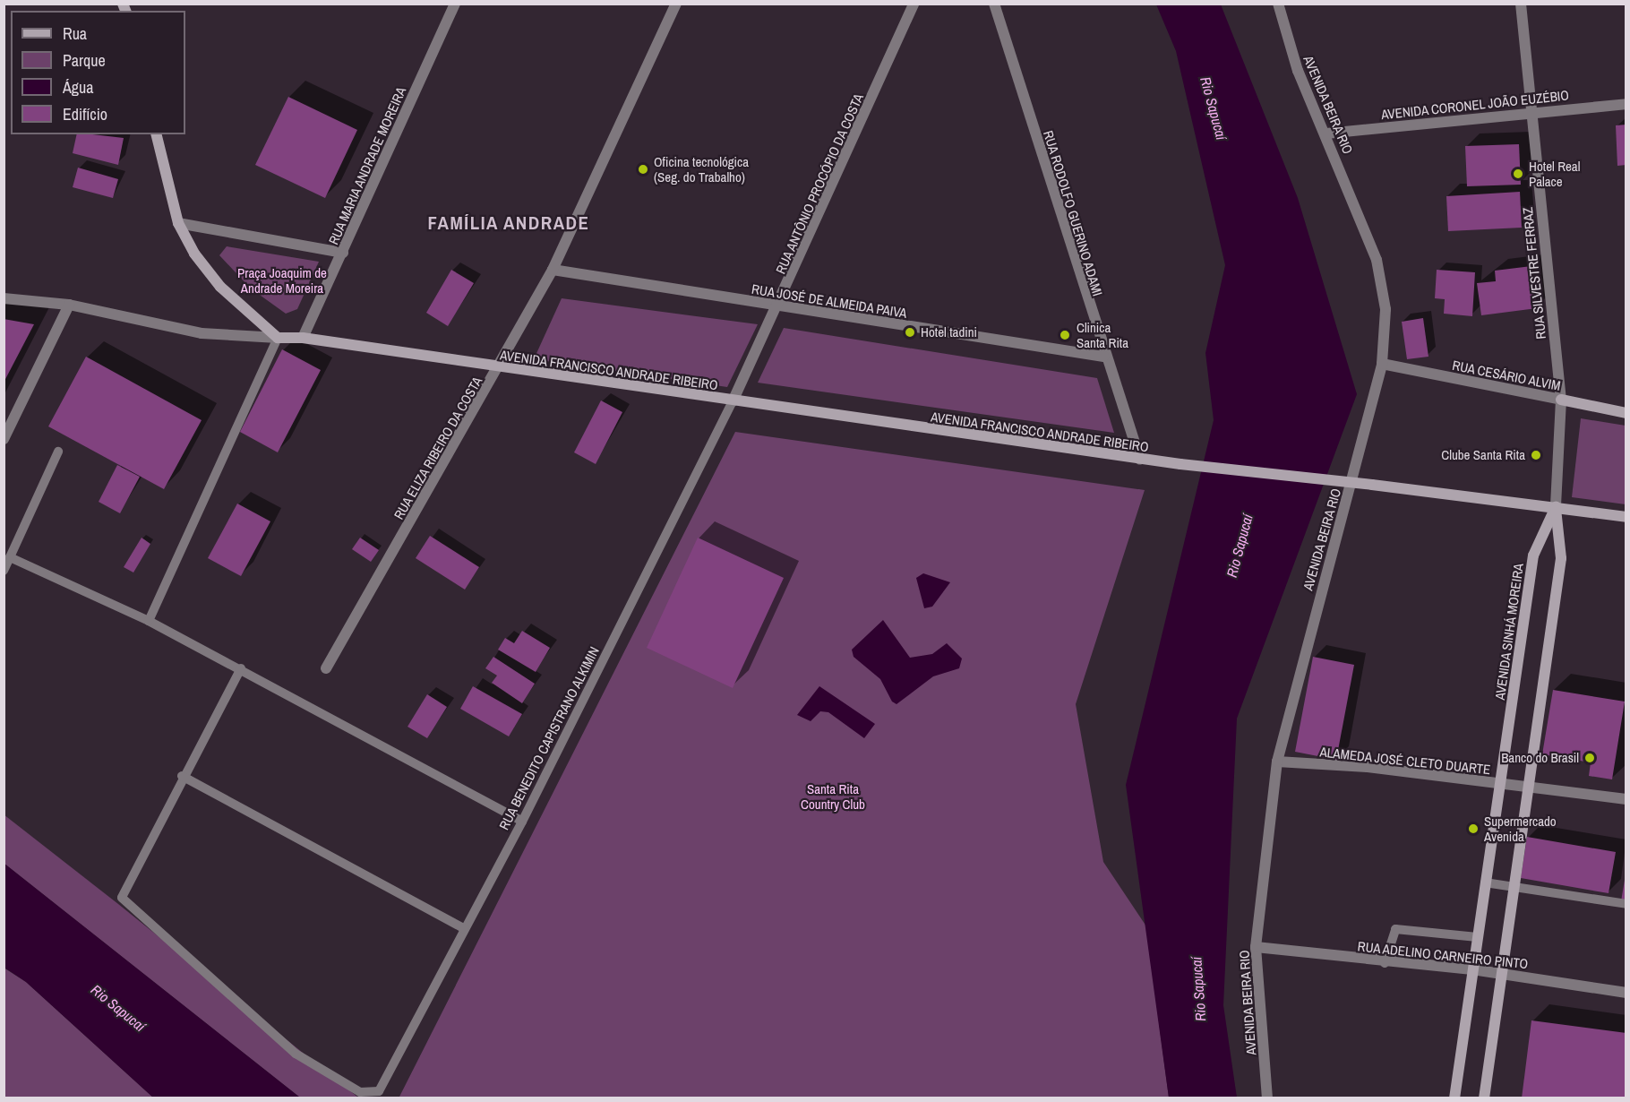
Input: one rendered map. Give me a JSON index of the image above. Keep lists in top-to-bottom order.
{
  "streets": {
    "main road": ["AVENIDA FRANCISCO ANDRADE RIBEIRO", "RUA CESÁRIO ALVIM", "AVENIDA SINHÁ MOREIRA"],
    "street": [
      "AVENIDA BEIRA RIO",
      "AVENIDA CORONEL JOÃO EUZÉBIO",
      "RUA MARIA ANDRADE MOREIRA",
      "RUA ANTÔNIO PROCÓPIO DA COSTA",
      "RUA RODOLFO GUERINO ADAMI",
      "RUA SILVESTRE FERRAZ",
      "RUA JOSÉ DE ALMEIDA PAIVA",
      "RUA ELIZA RIBEIRO DA COSTA",
      "ALAMEDA JOSÉ CLETO DUARTE",
      "RUA ADELINO CARNEIRO PINTO"
    ],
    "lane": ["RUA BENEDITO CAPISTRANO ALKIMIN"]
  },
  "crossings": [
    ["AVENIDA BEIRA RIO", "AVENIDA CORONEL JOÃO EUZÉBIO"],
    ["AVENIDA BEIRA RIO", "RUA CESÁRIO ALVIM"],
    ["AVENIDA BEIRA RIO", "ALAMEDA JOSÉ CLETO DUARTE"],
    ["AVENIDA BEIRA RIO", "RUA ADELINO CARNEIRO PINTO"],
    ["AVENIDA CORONEL JOÃO EUZÉBIO", "RUA SILVESTRE FERRAZ"],
    ["RUA MARIA ANDRADE MOREIRA", "AVENIDA FRANCISCO ANDRADE RIBEIRO"],
    ["RUA ANTÔNIO PROCÓPIO DA COSTA", "RUA JOSÉ DE ALMEIDA PAIVA"],
    ["RUA ANTÔNIO PROCÓPIO DA COSTA", "AVENIDA FRANCISCO ANDRADE RIBEIRO"],
    ["RUA ANTÔNIO PROCÓPIO DA COSTA", "RUA BENEDITO CAPISTRANO ALKIMIN"],
    ["RUA RODOLFO GUERINO ADAMI", "RUA JOSÉ DE ALMEIDA PAIVA"],
    ["RUA RODOLFO GUERINO ADAMI", "AVENIDA FRANCISCO ANDRADE RIBEIRO"],
    ["RUA SILVESTRE FERRAZ", "AVENIDA FRANCISCO ANDRADE RIBEIRO"],
    ["RUA SILVESTRE FERRAZ", "RUA CESÁRIO ALVIM"],
    ["RUA SILVESTRE FERRAZ", "AVENIDA SINHÁ MOREIRA"],
    ["RUA JOSÉ DE ALMEIDA PAIVA", "RUA ELIZA RIBEIRO DA COSTA"],
    ["AVENIDA FRANCISCO ANDRADE RIBEIRO", "RUA ELIZA RIBEIRO DA COSTA"],
    ["AVENIDA FRANCISCO ANDRADE RIBEIRO", "AVENIDA SINHÁ MOREIRA"],
    ["AVENIDA FRANCISCO ANDRADE RIBEIRO", "RUA BENEDITO CAPISTRANO ALKIMIN"],
    ["AVENIDA SINHÁ MOREIRA", "ALAMEDA JOSÉ CLETO DUARTE"],
    ["AVENIDA SINHÁ MOREIRA", "RUA ADELINO CARNEIRO PINTO"]
  ],
  "districts": ["FAMÍLIA ANDRADE"],
  "water": ["Rio Sapucaí"],
  "parks": ["Praça Joaquim de Andrade Moreira", "Santa Rita Country Club"],
  "places": [
    "Oficina tecnológica (Seg. do Trabalho)",
    "Hotel Real Palace",
    "Hotel tadini",
    "Clinica Santa Rita",
    "Clube Santa Rita",
    "Banco do Brasil",
    "Supermercado Avenida"
  ],
  "legend": [
    "Rua",
    "Parque",
    "Água",
    "Edifício"
  ]
}
